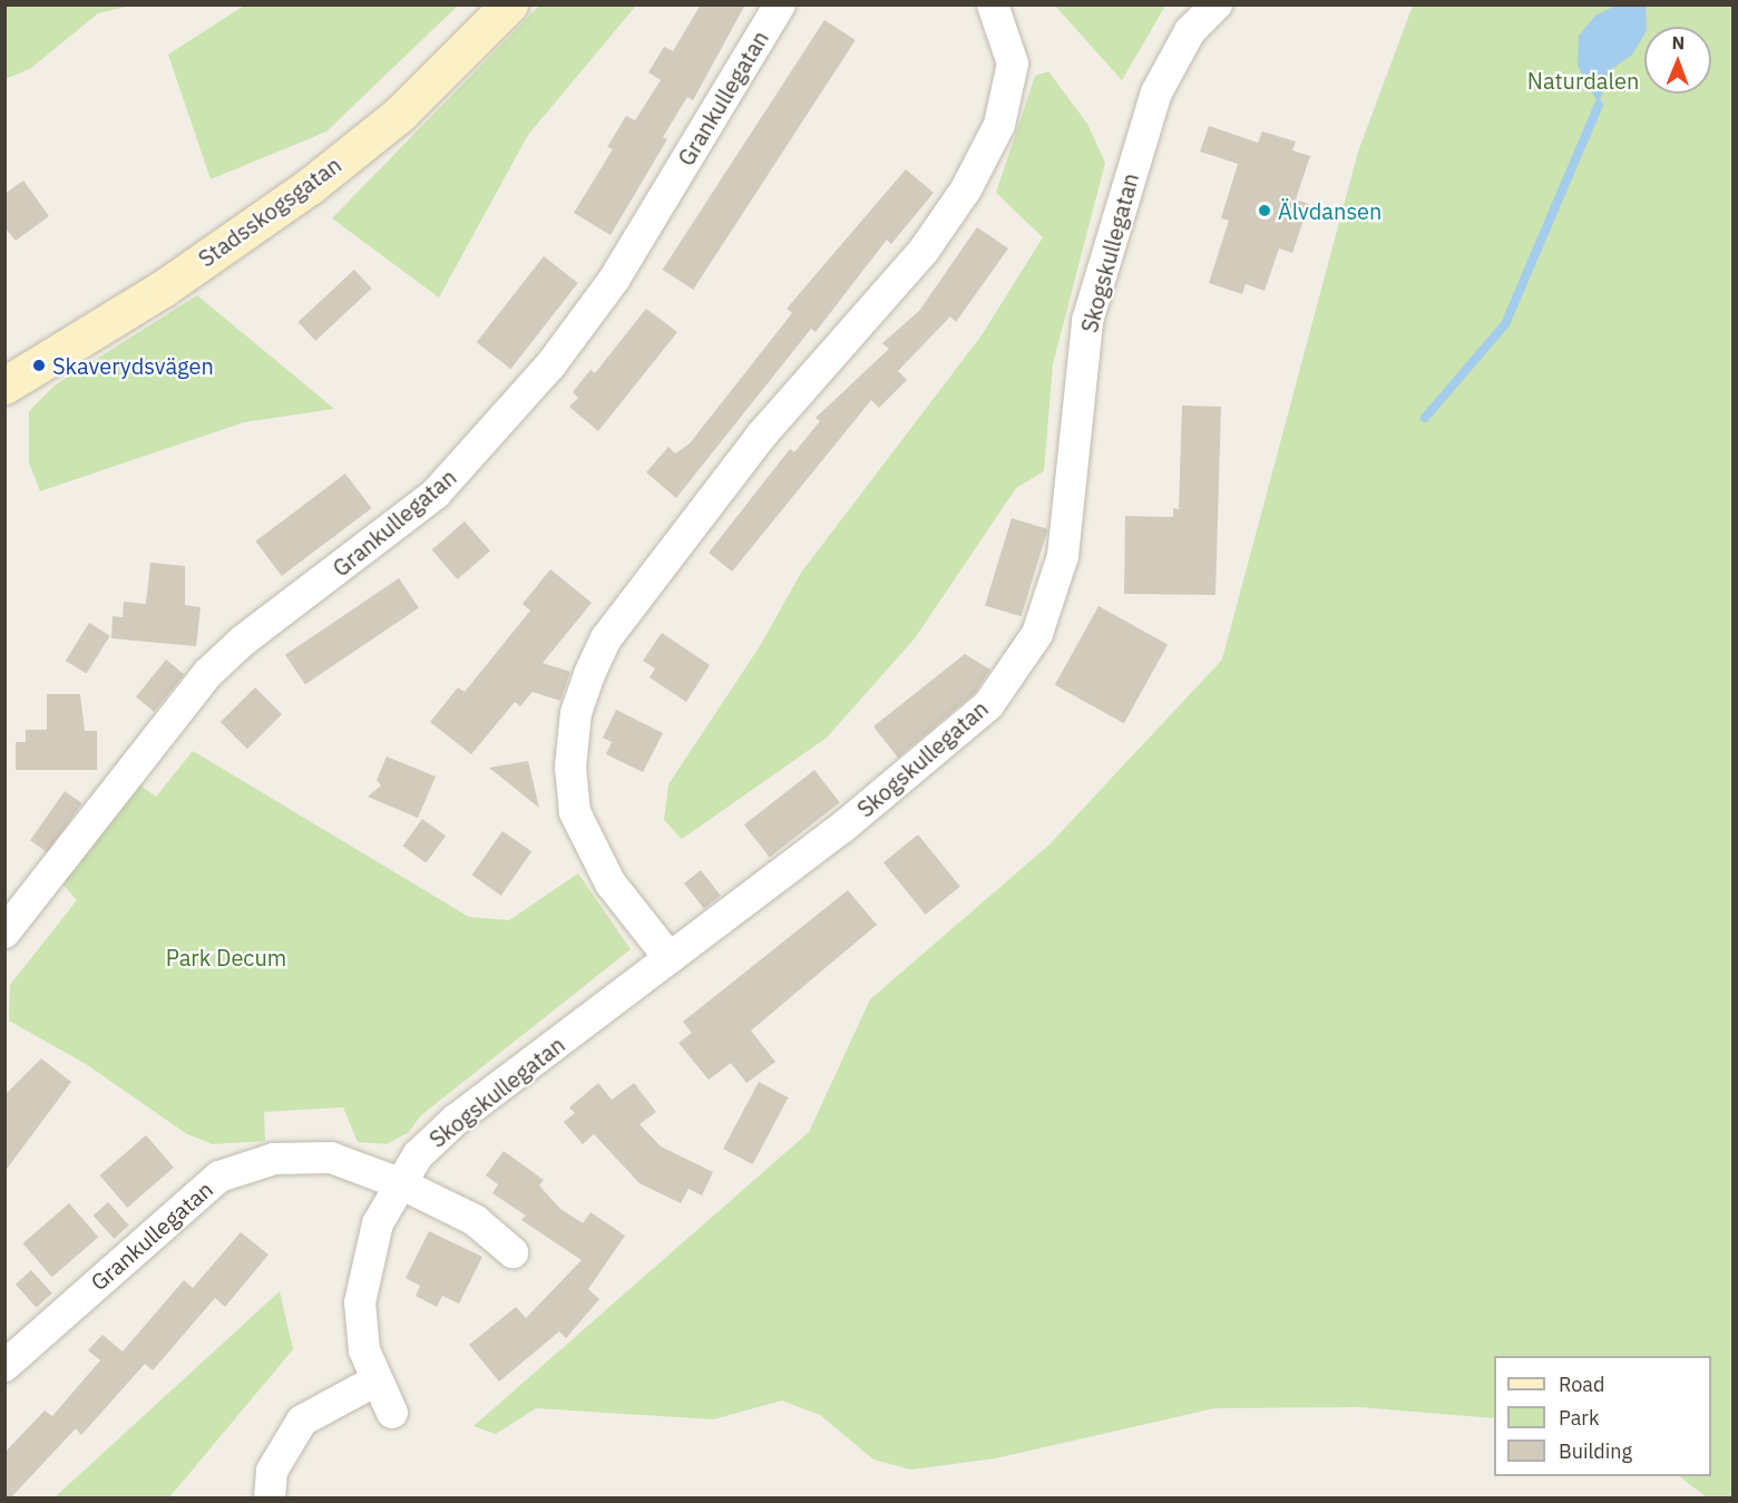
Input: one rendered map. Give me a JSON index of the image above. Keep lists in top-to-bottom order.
{
  "streets": {
    "street": ["Grankullegatan", "Stadsskogsgatan", "Skogskullegatan"]
  },
  "crossings": [
    ["Grankullegatan", "Skogskullegatan"]
  ],
  "parks": ["Naturdalen", "Park Decum"],
  "places": ["Älvdansen", "Skaverydsvägen"],
  "legend": ["Road", "Park", "Building"],
  "north": "top"
}
